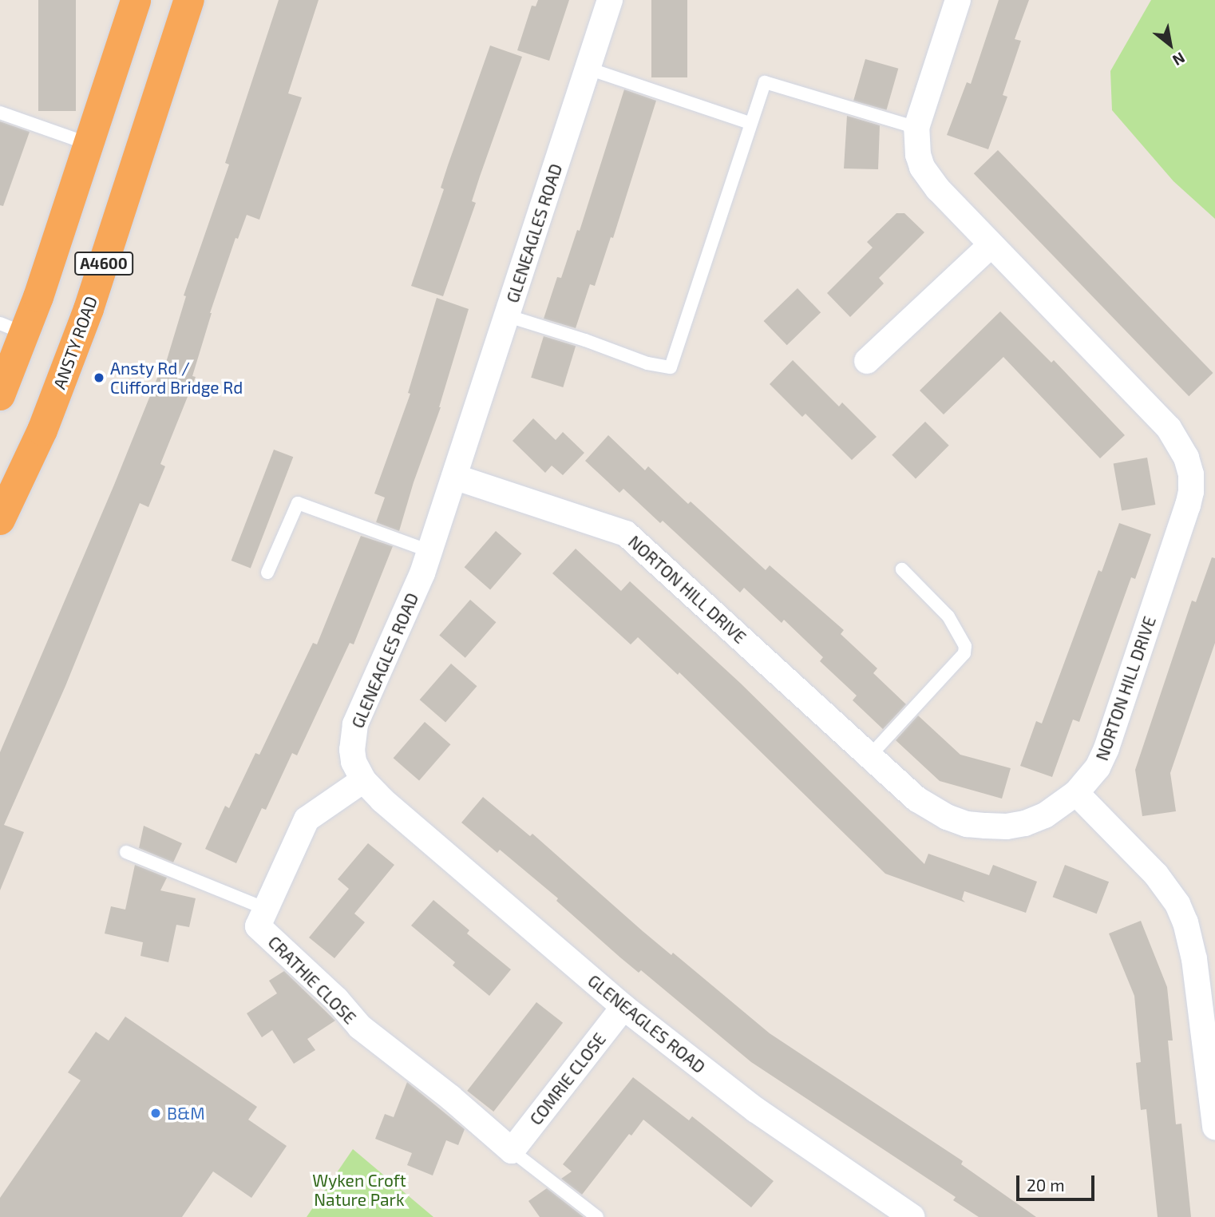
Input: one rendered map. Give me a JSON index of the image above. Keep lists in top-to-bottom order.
{
  "streets": {
    "highway": ["A4600", "ANSTY ROAD"],
    "street": [
      "GLENEAGLES ROAD",
      "NORTON HILL DRIVE",
      "CRATHIE CLOSE",
      "COMRIE CLOSE"
    ]
  },
  "crossings": [
    ["GLENEAGLES ROAD", "NORTON HILL DRIVE"],
    ["GLENEAGLES ROAD", "CRATHIE CLOSE"],
    ["GLENEAGLES ROAD", "COMRIE CLOSE"],
    ["CRATHIE CLOSE", "COMRIE CLOSE"]
  ],
  "parks": ["Wyken Croft Nature Park"],
  "places": ["Ansty Rd / Clifford Bridge Rd", "B&M"],
  "scale_bar": "20 m",
  "north": "bottom right"
}
